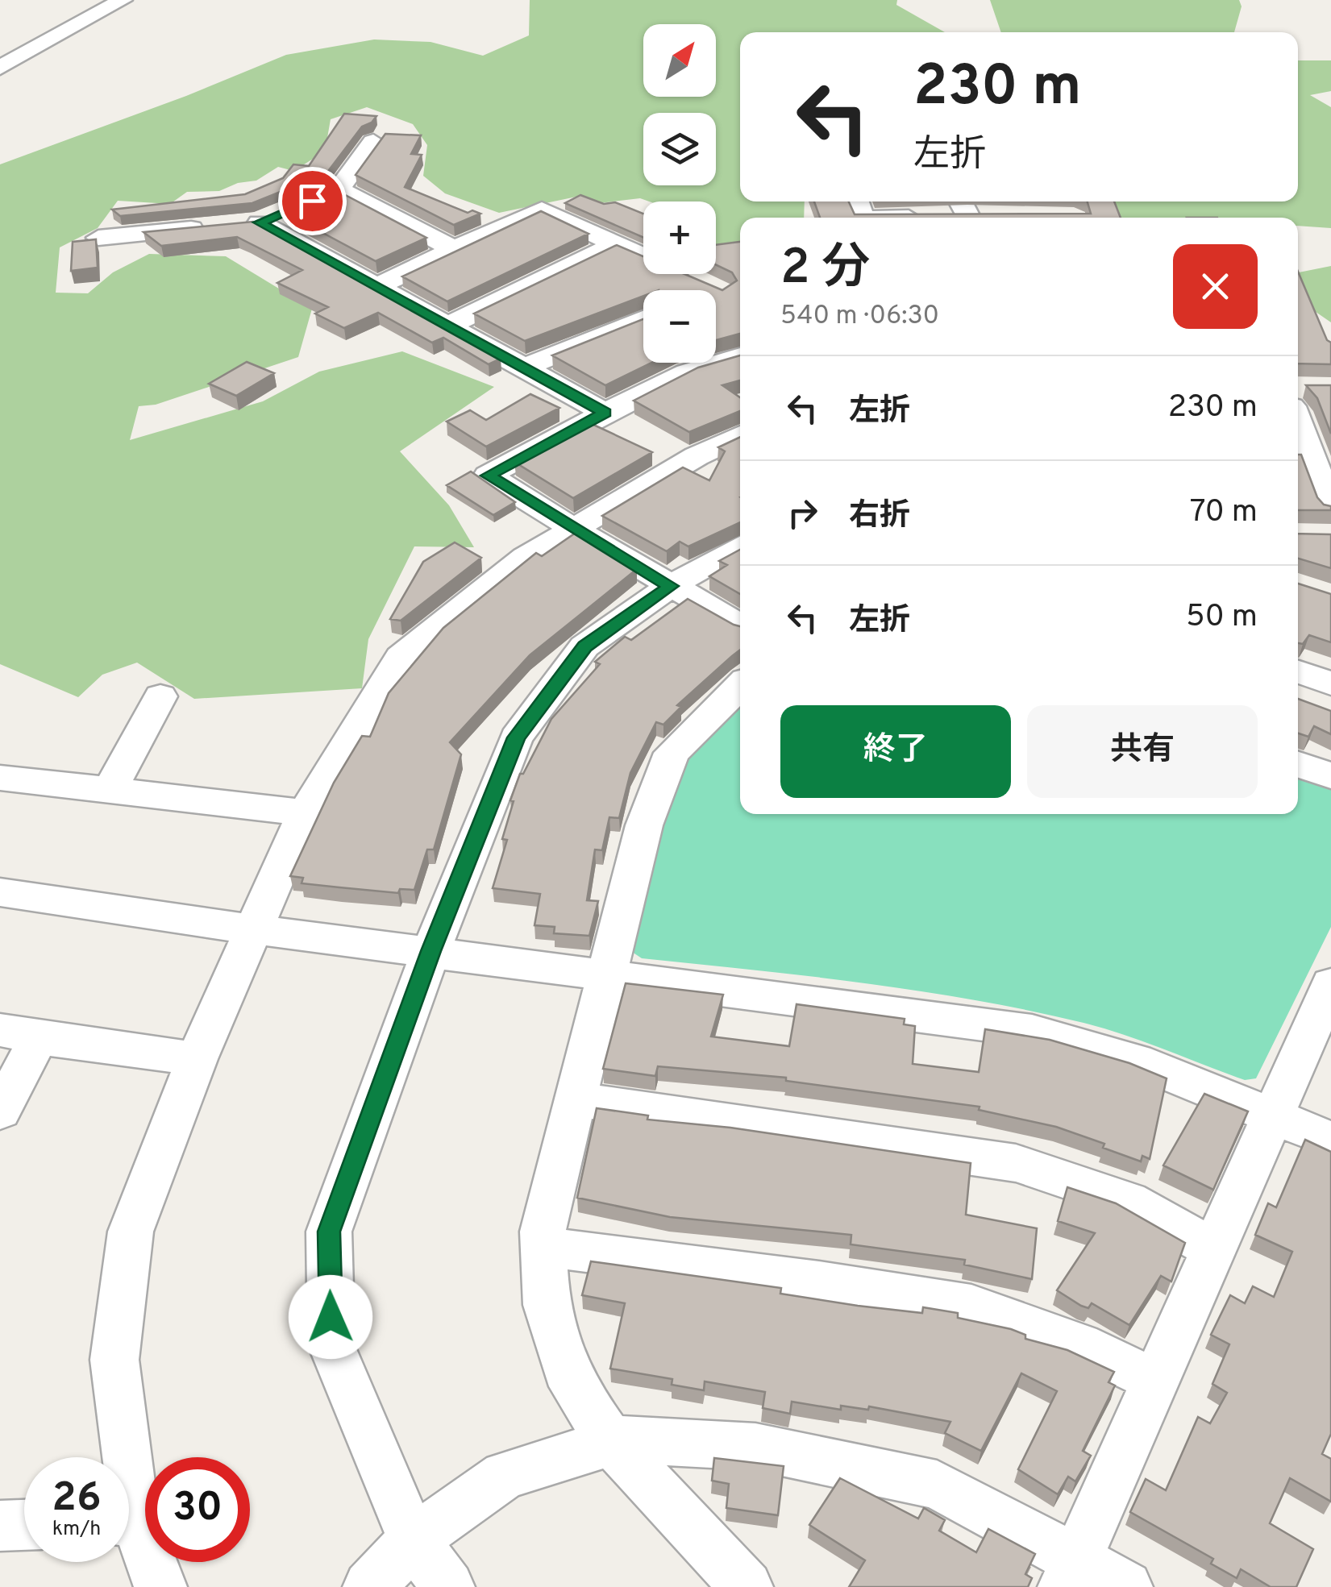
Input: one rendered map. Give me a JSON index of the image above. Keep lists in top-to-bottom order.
{
  "north": "top right",
  "page": {
    "map_buttons": ["+", "−"],
    "turn": ["230 m", "左折"],
    "heading": ["2 分", "540 m · 06:30"],
    "list": [
      {
        "name": "左折",
        "value": "230 m"
      },
      {
        "name": "右折",
        "value": "70 m"
      },
      {
        "name": "左折",
        "value": "50 m"
      }
    ],
    "buttons": ["終了", "共有"],
    "speed": "26 km/h",
    "limit": "30"
  }
}
